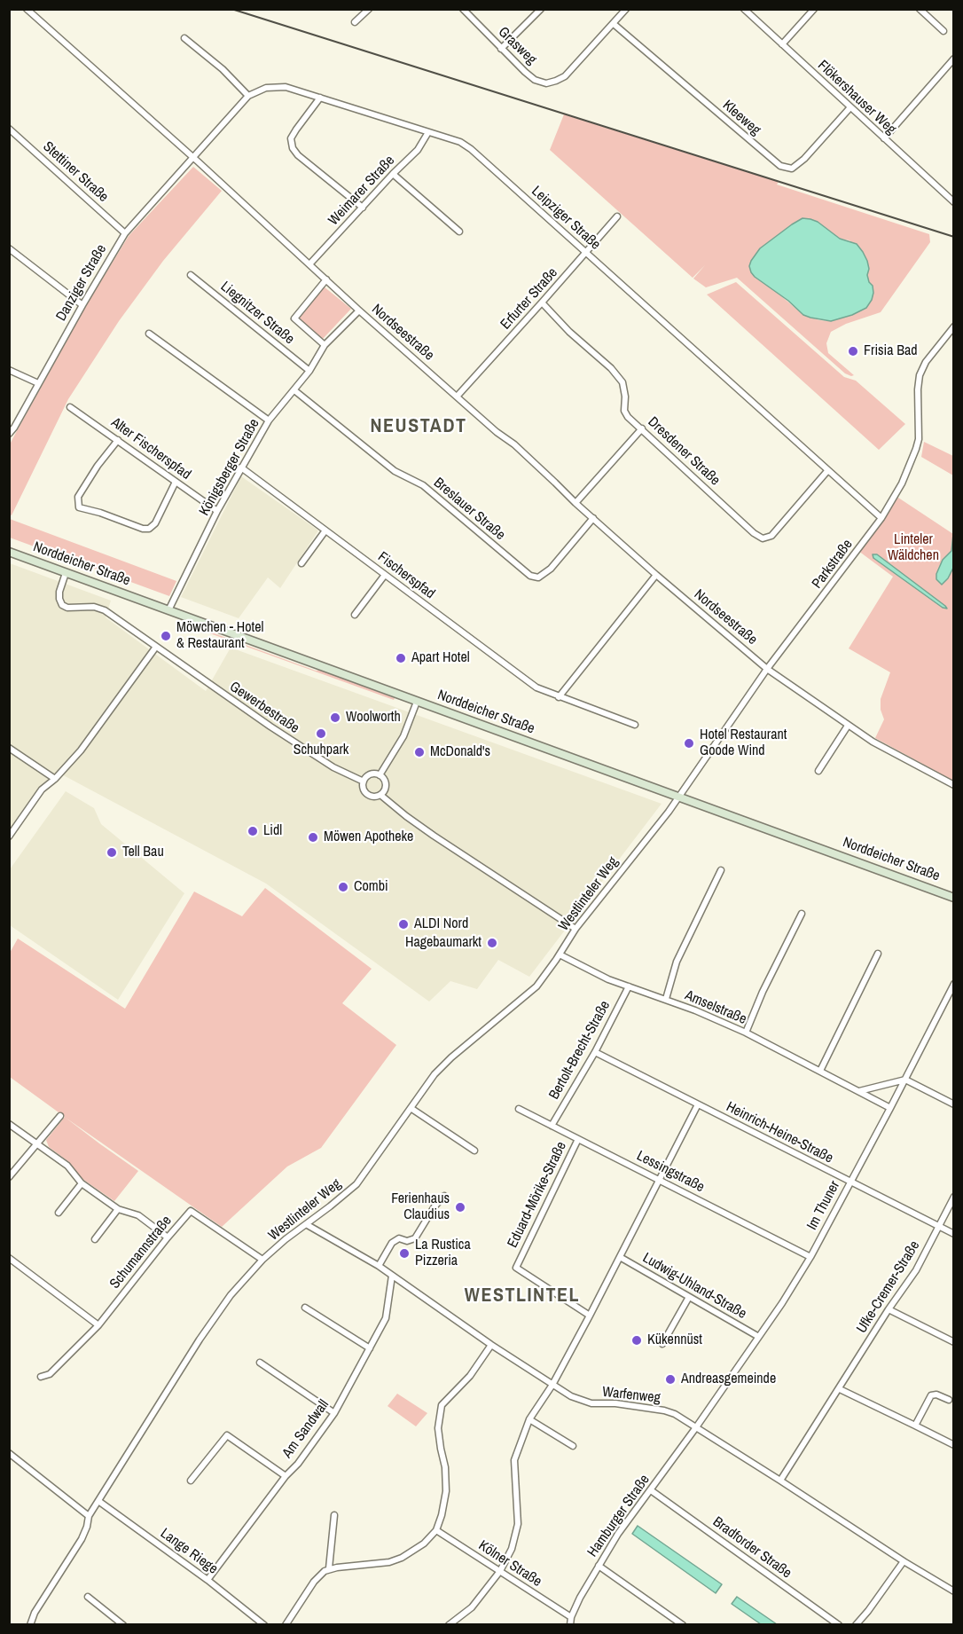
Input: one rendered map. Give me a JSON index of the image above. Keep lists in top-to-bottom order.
{
  "streets": {
    "main road": ["Norddeicher Straße"],
    "street": [
      "Grasweg",
      "Flökershauser Weg",
      "Kleeweg",
      "Stettiner Straße",
      "Weimarer Straße",
      "Leipziger Straße",
      "Danziger Straße",
      "Erfurter Straße",
      "Liegnitzer Straße",
      "Nordseestraße",
      "Alter Fischerspfad",
      "Dresdener Straße",
      "Königsberger Straße",
      "Breslauer Straße",
      "Parkstraße",
      "Fischerspfad",
      "Gewerbestraße",
      "Westlinteler Weg",
      "Amselstraße",
      "Bertolt-Brecht-Straße",
      "Heinrich-Heine-Straße",
      "Lessingstraße",
      "Eduard-Mörike-Straße",
      "Im Thuner",
      "Schumannstraße",
      "Ludwig-Uhland-Straße",
      "Ufke-Cremer-Straße",
      "Warfenweg",
      "Am Sandwall",
      "Hamburger Straße",
      "Bradforder Straße",
      "Lange Riege",
      "Kölner Straße"
    ]
  },
  "crossings": [
    ["Grasweg", "Kleeweg"],
    ["Flökershauser Weg", "Kleeweg"],
    ["Stettiner Straße", "Danziger Straße"],
    ["Weimarer Straße", "Leipziger Straße"],
    ["Weimarer Straße", "Nordseestraße"],
    ["Leipziger Straße", "Erfurter Straße"],
    ["Leipziger Straße", "Dresdener Straße"],
    ["Leipziger Straße", "Parkstraße"],
    ["Danziger Straße", "Nordseestraße"],
    ["Erfurter Straße", "Nordseestraße"],
    ["Erfurter Straße", "Dresdener Straße"],
    ["Liegnitzer Straße", "Königsberger Straße"],
    ["Nordseestraße", "Königsberger Straße"],
    ["Nordseestraße", "Breslauer Straße"],
    ["Nordseestraße", "Parkstraße"],
    ["Alter Fischerspfad", "Königsberger Straße"],
    ["Königsberger Straße", "Breslauer Straße"],
    ["Königsberger Straße", "Norddeicher Straße"],
    ["Königsberger Straße", "Fischerspfad"],
    ["Norddeicher Straße", "Parkstraße"],
    ["Norddeicher Straße", "Gewerbestraße"],
    ["Norddeicher Straße", "Westlinteler Weg"],
    ["Parkstraße", "Westlinteler Weg"],
    ["Gewerbestraße", "Westlinteler Weg"],
    ["Westlinteler Weg", "Amselstraße"],
    ["Westlinteler Weg", "Schumannstraße"],
    ["Westlinteler Weg", "Warfenweg"],
    ["Westlinteler Weg", "Lange Riege"],
    ["Amselstraße", "Bertolt-Brecht-Straße"],
    ["Amselstraße", "Im Thuner"],
    ["Bertolt-Brecht-Straße", "Heinrich-Heine-Straße"],
    ["Bertolt-Brecht-Straße", "Lessingstraße"],
    ["Heinrich-Heine-Straße", "Im Thuner"],
    ["Heinrich-Heine-Straße", "Ufke-Cremer-Straße"],
    ["Lessingstraße", "Eduard-Mörike-Straße"],
    ["Lessingstraße", "Im Thuner"],
    ["Im Thuner", "Ludwig-Uhland-Straße"],
    ["Im Thuner", "Warfenweg"],
    ["Im Thuner", "Hamburger Straße"],
    ["Ufke-Cremer-Straße", "Warfenweg"],
    ["Warfenweg", "Am Sandwall"],
    ["Warfenweg", "Hamburger Straße"],
    ["Am Sandwall", "Lange Riege"],
    ["Hamburger Straße", "Bradforder Straße"],
    ["Hamburger Straße", "Kölner Straße"]
  ],
  "districts": ["NEUSTADT", "WESTLINTEL"],
  "parks": ["Linteler Wäldchen"],
  "places": [
    "Frisia Bad",
    "Möwchen - Hotel & Restaurant",
    "Apart Hotel",
    "Woolworth",
    "Schuhpark",
    "Hotel Restaurant Goode Wind",
    "McDonald's",
    "Lidl",
    "Möwen Apotheke",
    "Tell Bau",
    "Combi",
    "ALDI Nord",
    "Hagebaumarkt",
    "Ferienhaus Claudius",
    "La Rustica Pizzeria",
    "Kükennüst",
    "Andreasgemeinde"
  ]
}
